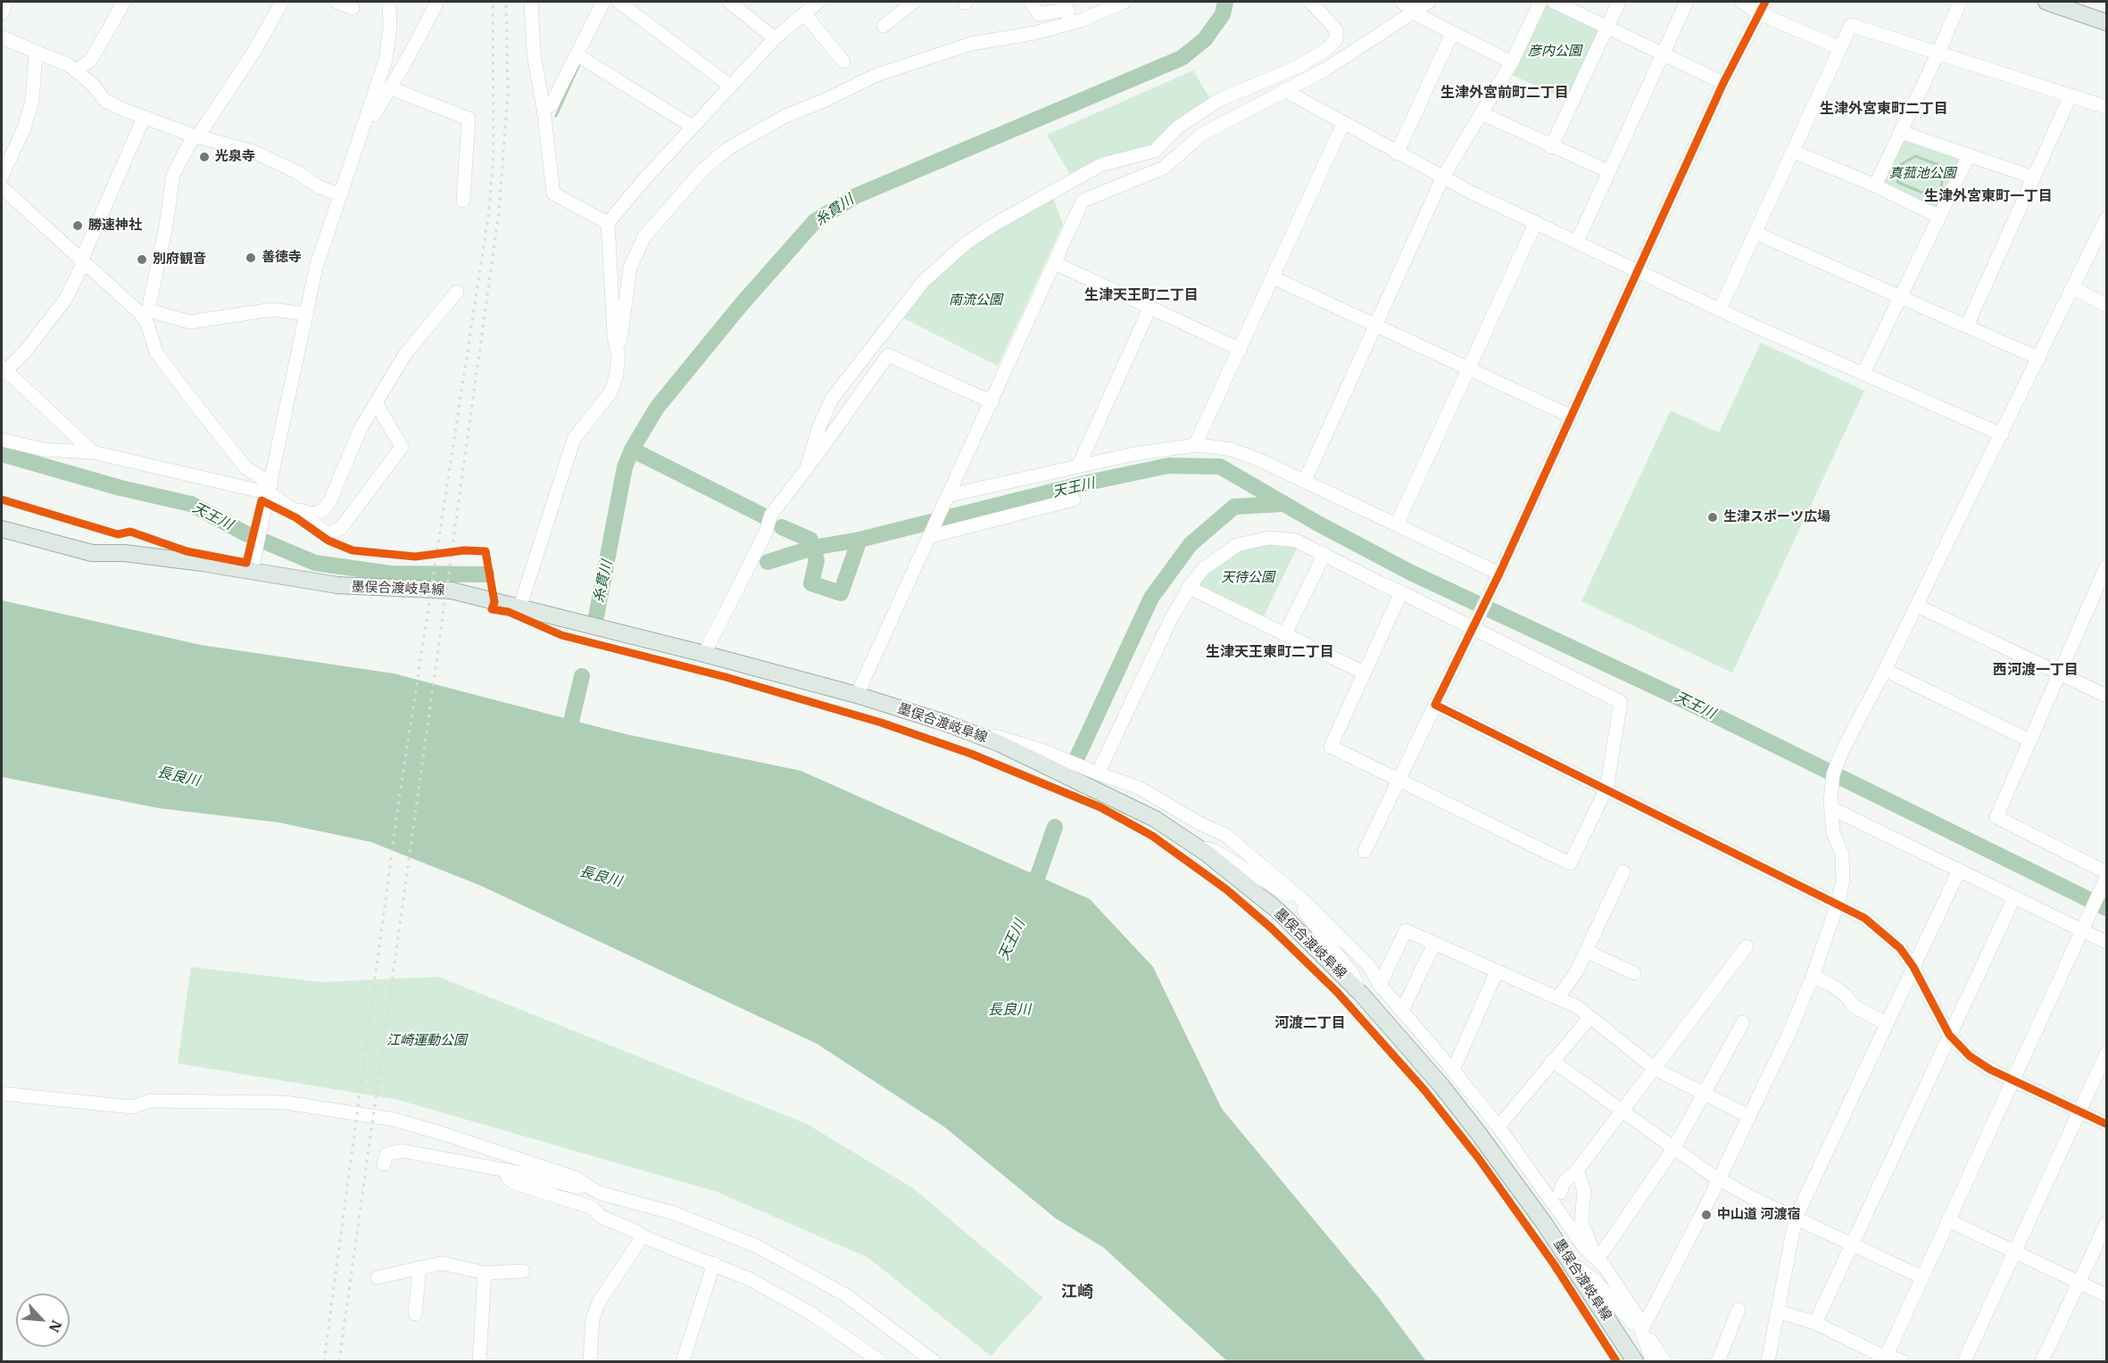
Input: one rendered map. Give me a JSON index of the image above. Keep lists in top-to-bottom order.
{
  "streets": {
    "main road": ["墨俣合渡岐阜線"]
  },
  "districts": [
    "生津外宮前町二丁目",
    "生津外宮東町二丁目",
    "生津外宮東町一丁目",
    "生津天王町二丁目",
    "生津天王東町二丁目",
    "西河渡一丁目",
    "河渡二丁目",
    "江崎"
  ],
  "water": ["糸貫川", "天王川", "長良川"],
  "parks": [
    "彦内公園",
    "真菰池公園",
    "南流公園",
    "天待公園",
    "江崎運動公園"
  ],
  "places": [
    "光泉寺",
    "勝速神社",
    "善徳寺",
    "別府観音",
    "生津スポーツ広場",
    "中山道 河渡宿"
  ],
  "north": "bottom right"
}
